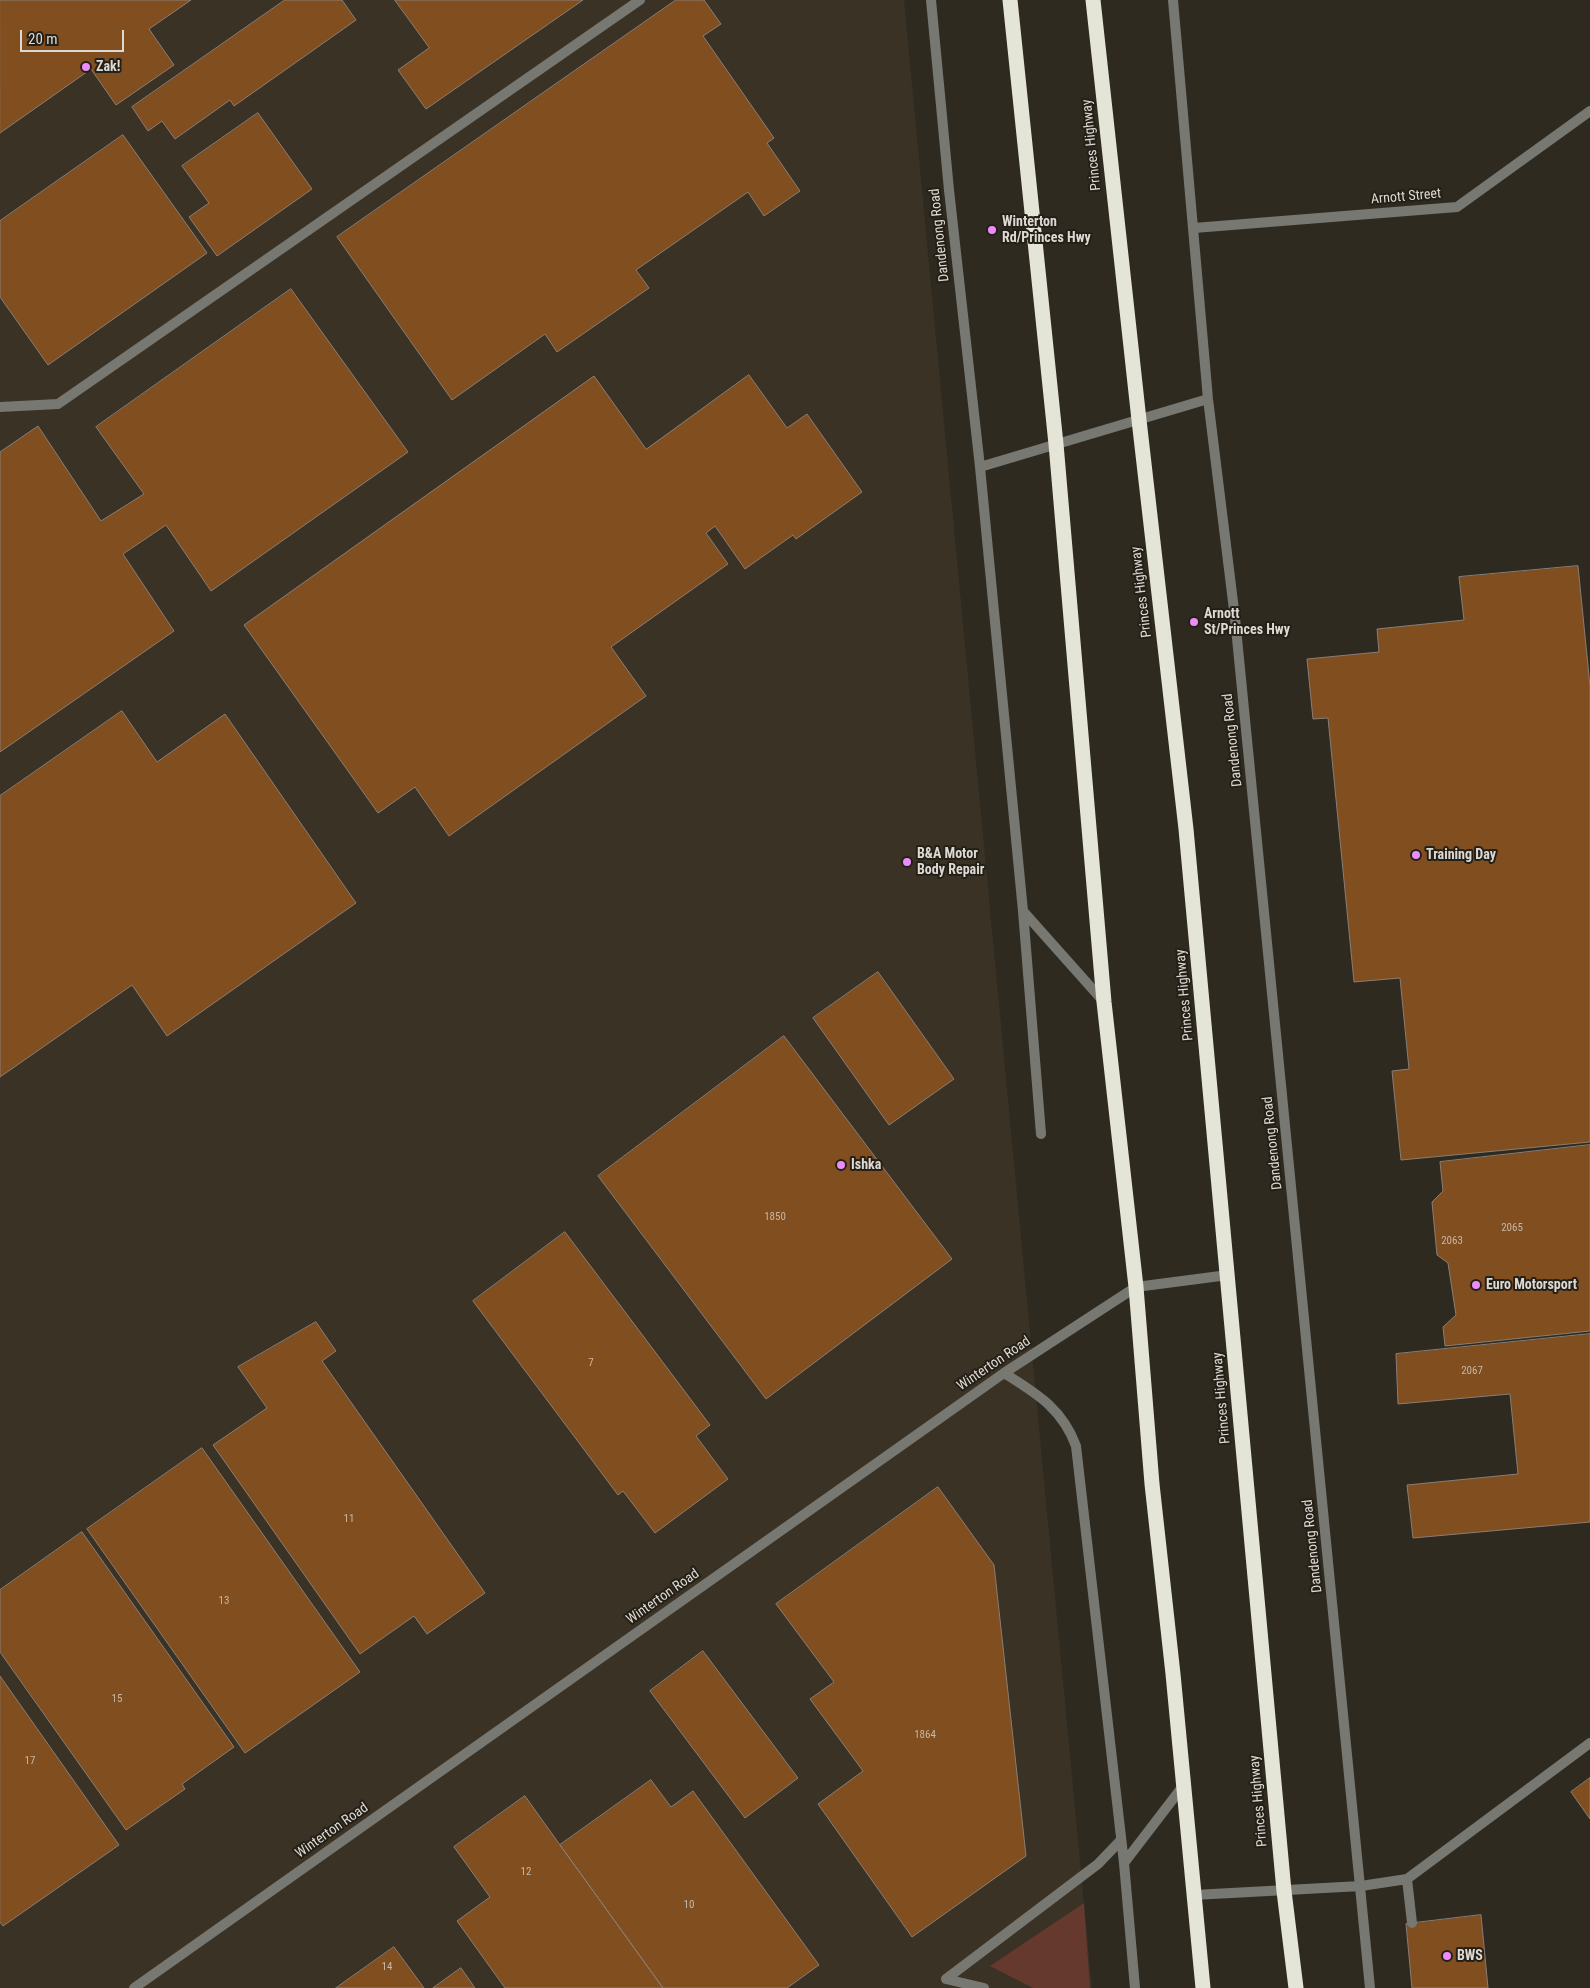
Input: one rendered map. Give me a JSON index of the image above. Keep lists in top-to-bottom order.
{
  "streets": {
    "highway": ["Princes Highway"],
    "street": ["Arnott Street", "Dandenong Road", "Winterton Road"]
  },
  "crossings": [
    ["Princes Highway", "Winterton Road"],
    ["Arnott Street", "Dandenong Road"]
  ],
  "places": [
    "Zak!",
    "Winterton Rd/Princes Hwy",
    "Arnott St/Princes Hwy",
    "Training Day",
    "B&A Motor Body Repair",
    "Ishka",
    "Euro Motorsport",
    "BWS"
  ],
  "house_numbers": [
    "1850",
    "2065",
    "2063",
    "7",
    "2067",
    "11",
    "13",
    "15",
    "1864",
    "17",
    "12",
    "10",
    "14"
  ],
  "scale_bar": "20 m"
}
